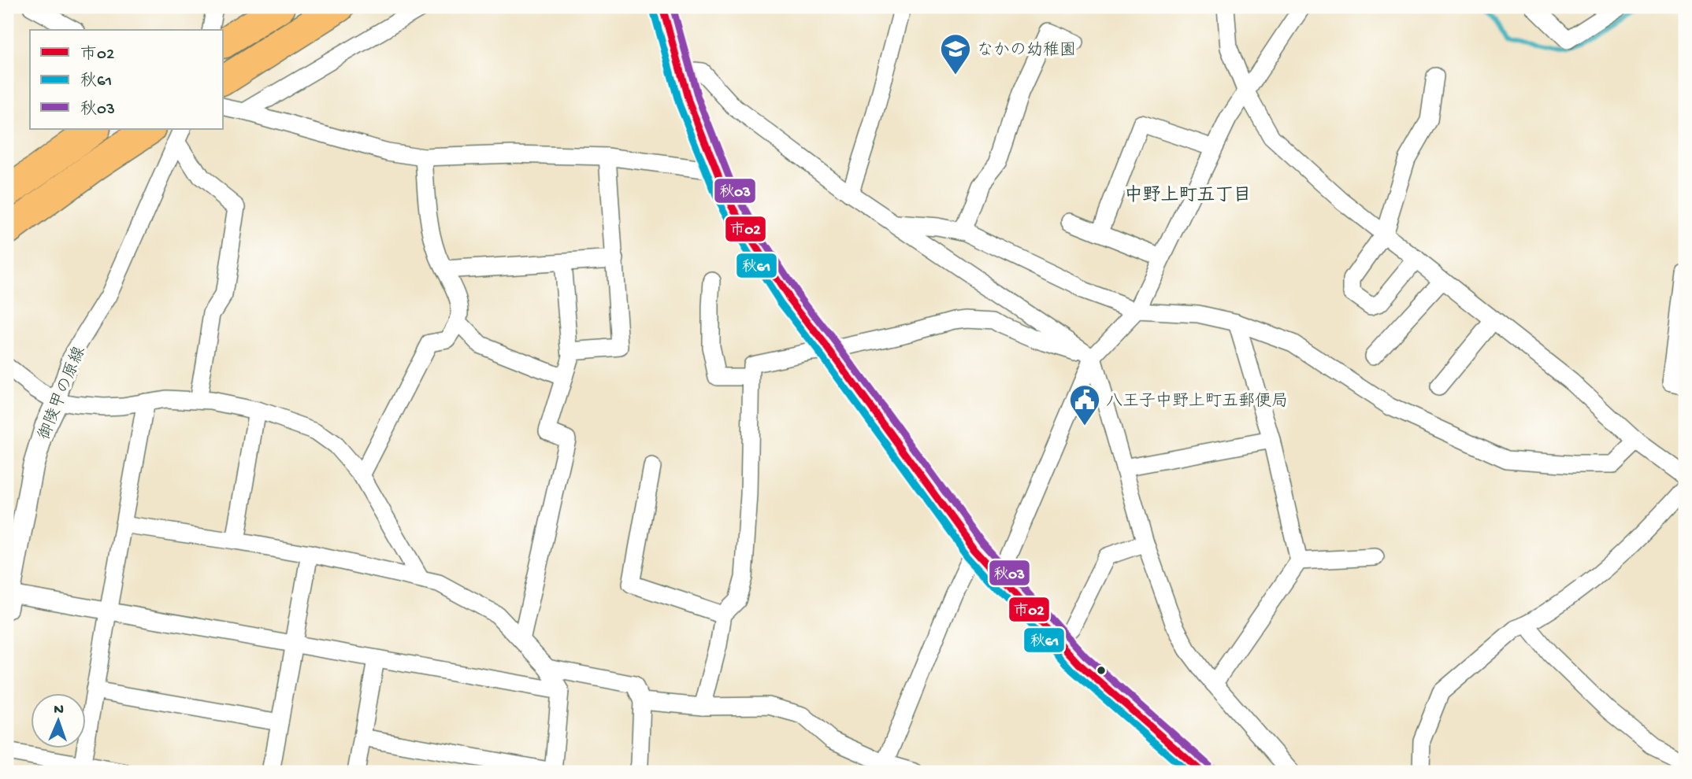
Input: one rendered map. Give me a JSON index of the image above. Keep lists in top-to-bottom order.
{
  "streets": {
    "street": ["御陵甲の原線"]
  },
  "districts": ["中野上町五丁目"],
  "places": {
    "school or university": ["なかの幼稚園"],
    "public building": ["八王子中野上町五郵便局"]
  },
  "lines": ["transit line 市02", "transit line 秋03", "transit line 秋61"],
  "legend": ["市02", "秋61", "秋03"],
  "north": "top"
}
